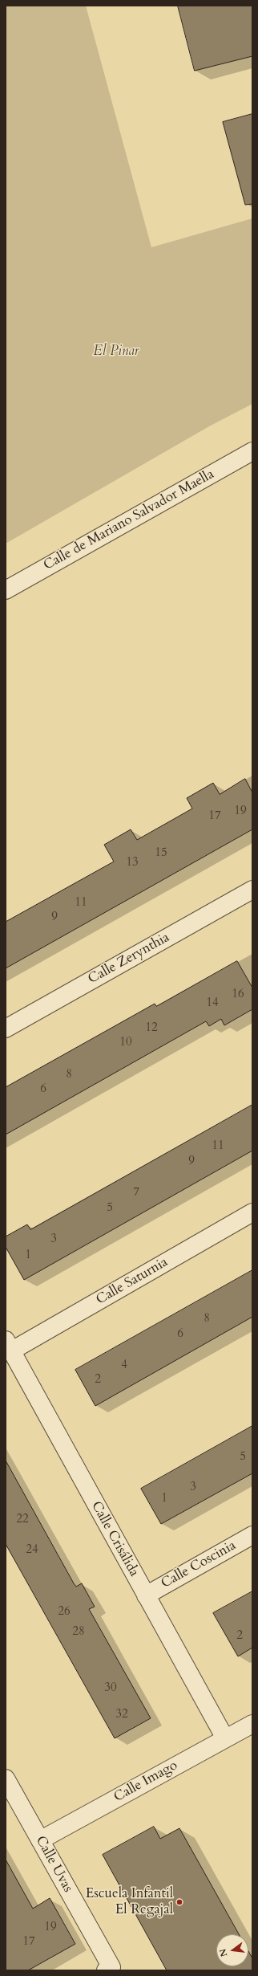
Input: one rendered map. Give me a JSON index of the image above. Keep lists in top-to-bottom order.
{
  "streets": {
    "street": [
      "Calle de Mariano Salvador Maella",
      "Calle Zerynthia",
      "Calle Saturnia",
      "Calle Crisálida",
      "Calle Coscinia",
      "Calle Imago",
      "Calle Uvas"
    ]
  },
  "crossings": [
    ["Calle Saturnia", "Calle Crisálida"],
    ["Calle Crisálida", "Calle Coscinia"],
    ["Calle Crisálida", "Calle Imago"],
    ["Calle Imago", "Calle Uvas"]
  ],
  "parks": ["El Pinar"],
  "places": ["Escuela Infantil El Regajal"],
  "house_numbers": [
    "19",
    "17",
    "15",
    "13",
    "11",
    "9",
    "16",
    "14",
    "12",
    "10",
    "8",
    "6",
    "11",
    "9",
    "7",
    "5",
    "3",
    "1",
    "8",
    "6",
    "4",
    "2",
    "5",
    "3",
    "1",
    "22",
    "24",
    "26",
    "28",
    "2",
    "30",
    "32",
    "19",
    "17"
  ],
  "north": "left"
}
